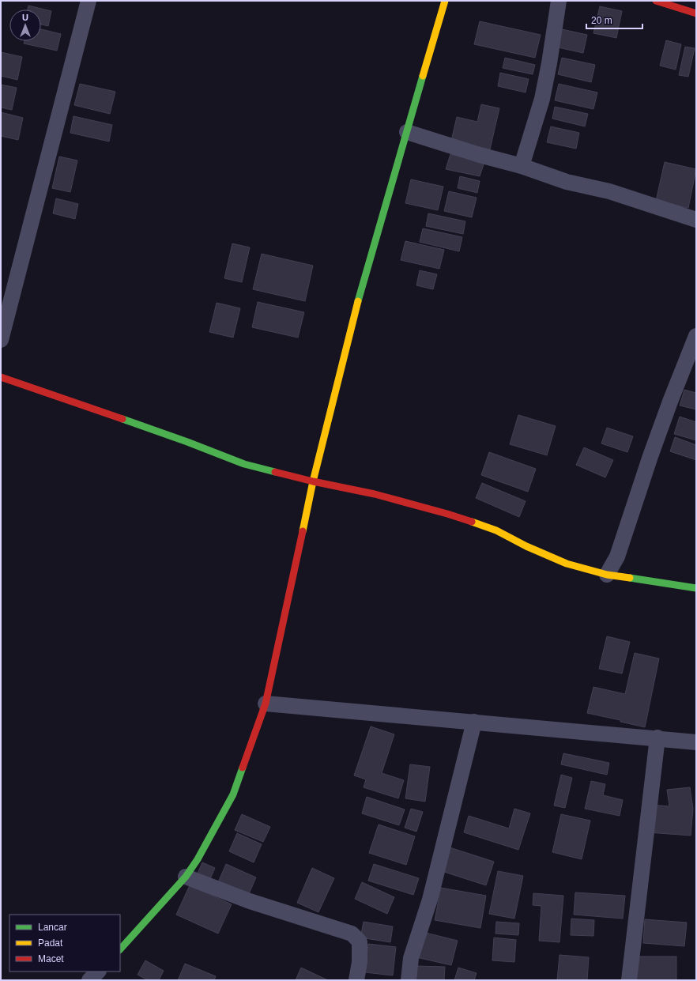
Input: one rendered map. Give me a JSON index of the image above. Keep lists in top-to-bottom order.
{
  "legend": ["Lancar", "Padat", "Macet"],
  "scale_bar": "20 m",
  "north": "top"
}
